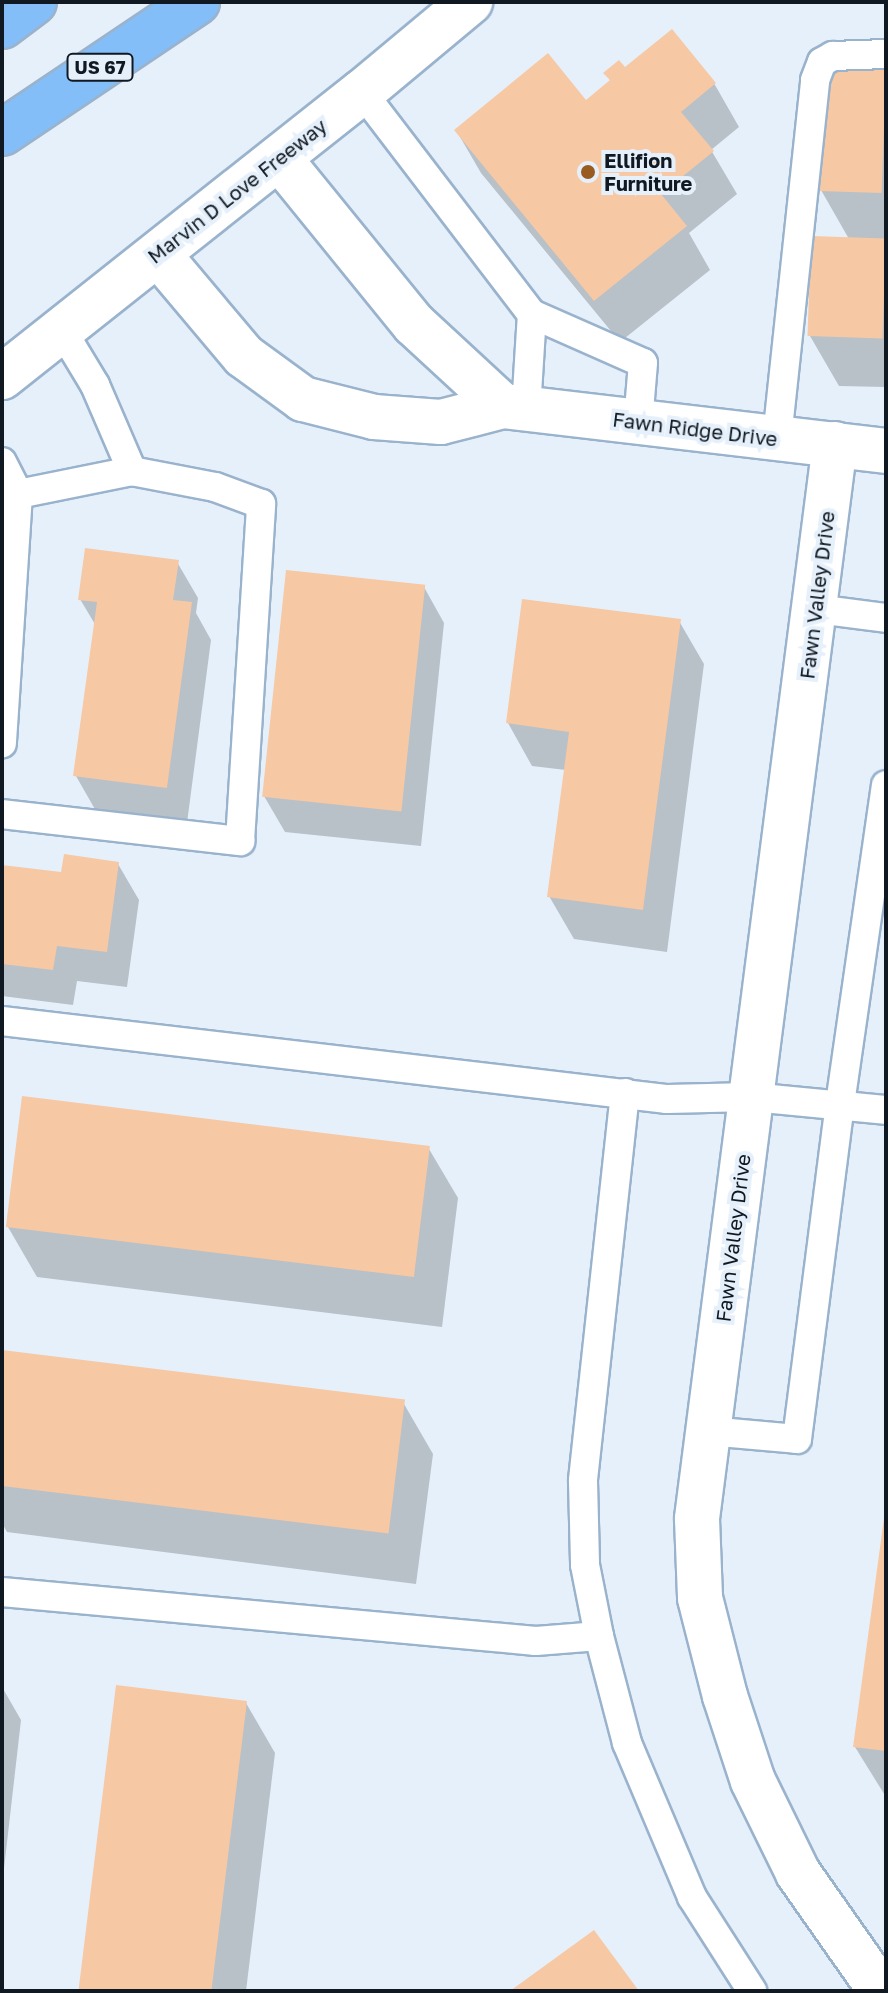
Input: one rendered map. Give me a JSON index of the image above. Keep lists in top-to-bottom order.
{
  "streets": {
    "highway": ["US 67"],
    "street": ["Marvin D Love Freeway", "Fawn Ridge Drive", "Fawn Valley Drive"]
  },
  "crossings": [
    ["Marvin D Love Freeway", "Fawn Ridge Drive"],
    ["Fawn Ridge Drive", "Fawn Valley Drive"]
  ],
  "places": ["Ellifion Furniture"]
}
